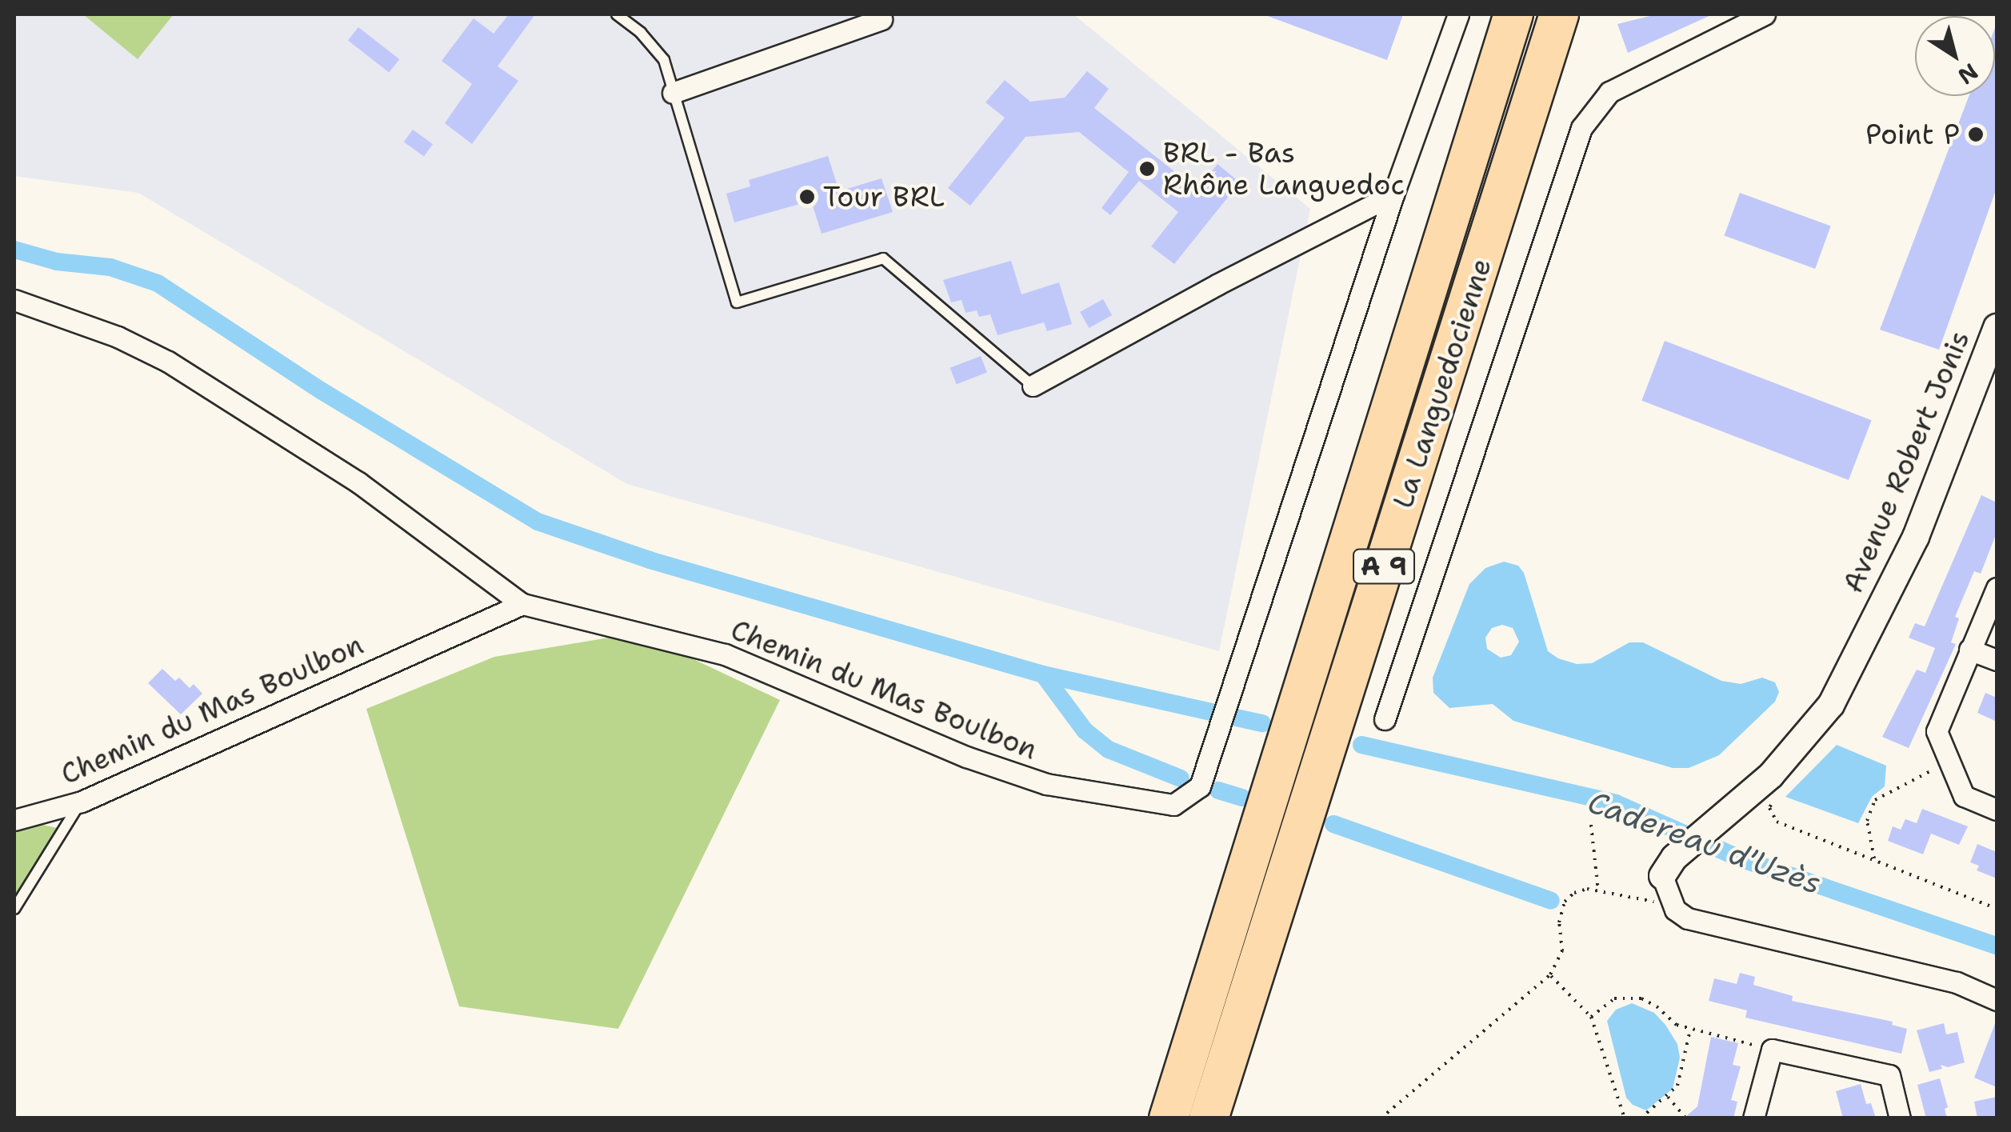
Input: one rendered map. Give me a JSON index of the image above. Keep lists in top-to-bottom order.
{
  "streets": {
    "highway": ["La Languedocienne", "A 9"],
    "street": ["Avenue Robert Jonis", "Chemin du Mas Boulbon"]
  },
  "water": ["Cadereau d'Uzès"],
  "places": ["Point P", "BRL - Bas Rhône Languedoc", "Tour BRL"],
  "north": "bottom right"
}
